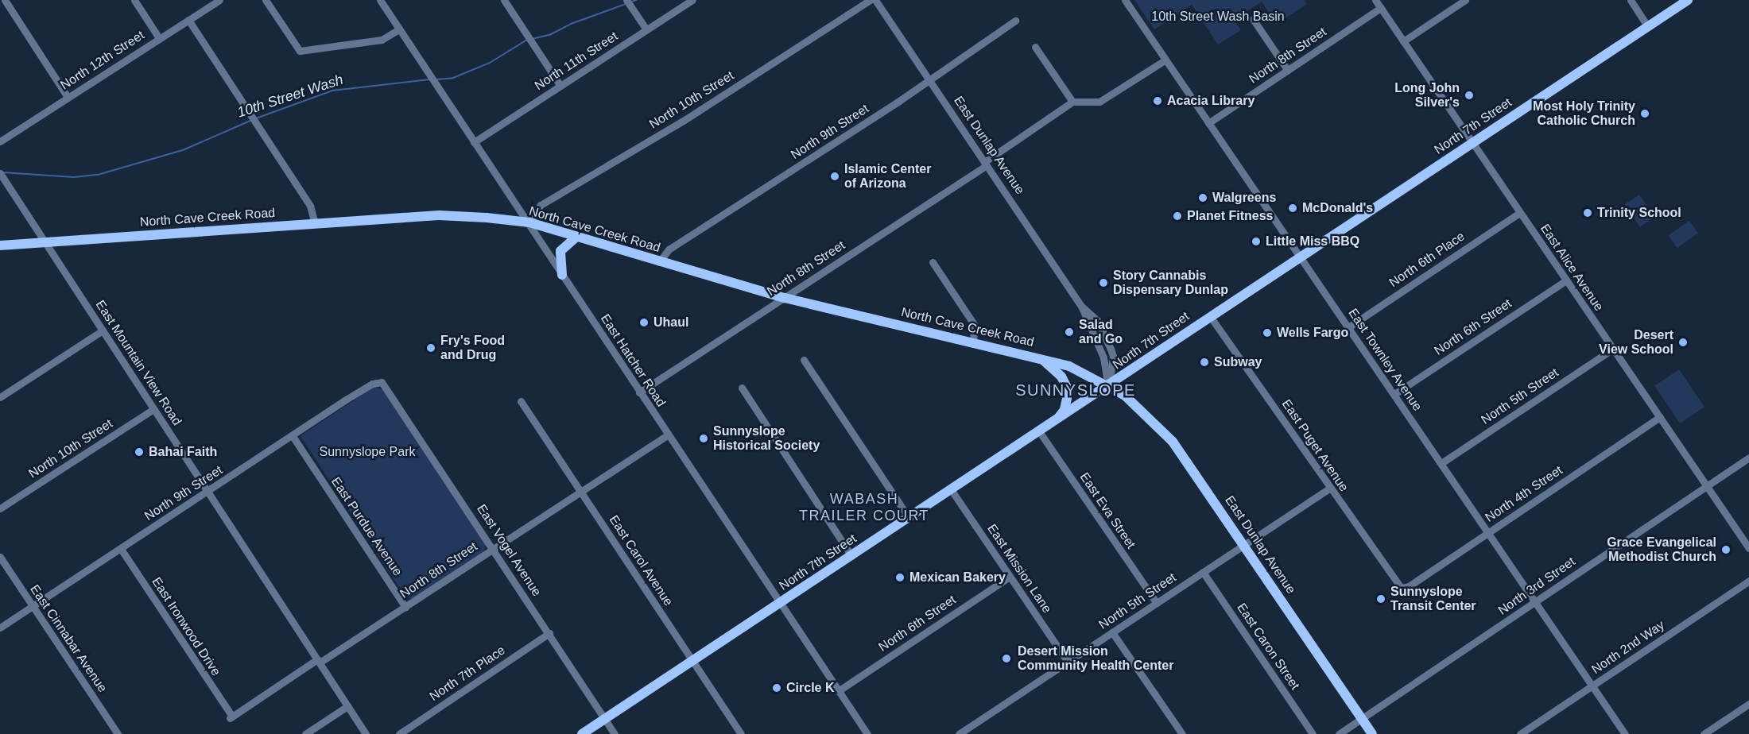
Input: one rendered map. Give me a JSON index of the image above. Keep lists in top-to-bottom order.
{
  "streets": {
    "main road": ["North 7th Street", "East Dunlap Avenue", "North Cave Creek Road"],
    "street": [
      "North 8th Street",
      "North 12th Street",
      "North 11th Street",
      "North 10th Street",
      "North 9th Street",
      "North 6th Place",
      "East Alice Avenue",
      "North 6th Street",
      "East Townley Avenue",
      "East Hatcher Road",
      "East Mountain View Road",
      "North 5th Street",
      "East Puget Avenue",
      "North 4th Street",
      "East Eva Street",
      "East Purdue Avenue",
      "East Vogel Avenue",
      "East Carol Avenue",
      "East Mission Lane",
      "North 3rd Street",
      "East Ironwood Drive",
      "East Cinnabar Avenue",
      "East Caron Street",
      "North 2nd Way",
      "North 7th Place"
    ]
  },
  "crossings": [
    ["North 8th Street", "East Dunlap Avenue"],
    ["North 8th Street", "North Cave Creek Road"],
    ["North 8th Street", "East Alice Avenue"],
    ["North 8th Street", "East Townley Avenue"],
    ["North 8th Street", "East Hatcher Road"],
    ["North 8th Street", "East Mountain View Road"],
    ["North 8th Street", "East Purdue Avenue"],
    ["North 8th Street", "East Vogel Avenue"],
    ["North 8th Street", "East Carol Avenue"],
    ["North 8th Street", "East Ironwood Drive"],
    ["North 11th Street", "East Hatcher Road"],
    ["North 10th Street", "North Cave Creek Road"],
    ["North 10th Street", "East Hatcher Road"],
    ["North 10th Street", "East Mountain View Road"],
    ["North 7th Street", "East Dunlap Avenue"],
    ["North 7th Street", "North Cave Creek Road"],
    ["North 7th Street", "East Alice Avenue"],
    ["North 7th Street", "East Townley Avenue"],
    ["North 7th Street", "East Hatcher Road"],
    ["North 7th Street", "East Puget Avenue"],
    ["North 7th Street", "East Eva Street"],
    ["North 7th Street", "East Vogel Avenue"],
    ["North 7th Street", "East Carol Avenue"],
    ["North 7th Street", "East Mission Lane"],
    ["North 9th Street", "East Dunlap Avenue"],
    ["North 9th Street", "North Cave Creek Road"],
    ["North 9th Street", "East Mountain View Road"],
    ["North 9th Street", "East Purdue Avenue"],
    ["North 9th Street", "East Vogel Avenue"],
    ["North 9th Street", "East Ironwood Drive"],
    ["North 9th Street", "East Cinnabar Avenue"],
    ["East Dunlap Avenue", "North Cave Creek Road"],
    ["East Dunlap Avenue", "North 5th Street"],
    ["East Dunlap Avenue", "North 3rd Street"],
    ["North Cave Creek Road", "East Hatcher Road"],
    ["North Cave Creek Road", "East Mountain View Road"],
    ["North 6th Place", "East Alice Avenue"],
    ["North 6th Place", "East Townley Avenue"],
    ["East Alice Avenue", "North 6th Street"],
    ["East Alice Avenue", "North 5th Street"],
    ["East Alice Avenue", "North 4th Street"],
    ["East Alice Avenue", "North 3rd Street"],
    ["North 6th Street", "East Townley Avenue"],
    ["North 6th Street", "East Hatcher Road"],
    ["North 6th Street", "East Mission Lane"],
    ["East Townley Avenue", "North 5th Street"],
    ["East Townley Avenue", "North 4th Street"],
    ["East Townley Avenue", "North 3rd Street"],
    ["East Townley Avenue", "North 2nd Way"],
    ["North 5th Street", "East Puget Avenue"],
    ["North 5th Street", "East Eva Street"],
    ["North 5th Street", "East Mission Lane"],
    ["North 5th Street", "East Caron Street"],
    ["East Puget Avenue", "North 4th Street"],
    ["East Vogel Avenue", "North 7th Place"]
  ],
  "districts": ["SUNNYSLOPE", "WABASH TRAILER COURT"],
  "water": ["10th Street Wash"],
  "parks": ["10th Street Wash Basin", "Sunnyslope Park"],
  "places": [
    "Long John Silver's",
    "Acacia Library",
    "Most Holy Trinity Catholic Church",
    "Islamic Center of Arizona",
    "Walgreens",
    "McDonald's",
    "Trinity School",
    "Planet Fitness",
    "Little Miss BBQ",
    "Story Cannabis Dispensary Dunlap",
    "Uhaul",
    "Salad and Go",
    "Wells Fargo",
    "Desert View School",
    "Fry's Food and Drug",
    "Subway",
    "Sunnyslope Historical Society",
    "Bahai Faith",
    "Grace Evangelical Methodist Church",
    "Mexican Bakery",
    "Sunnyslope Transit Center",
    "Desert Mission Community Health Center",
    "Circle K"
  ]
}
